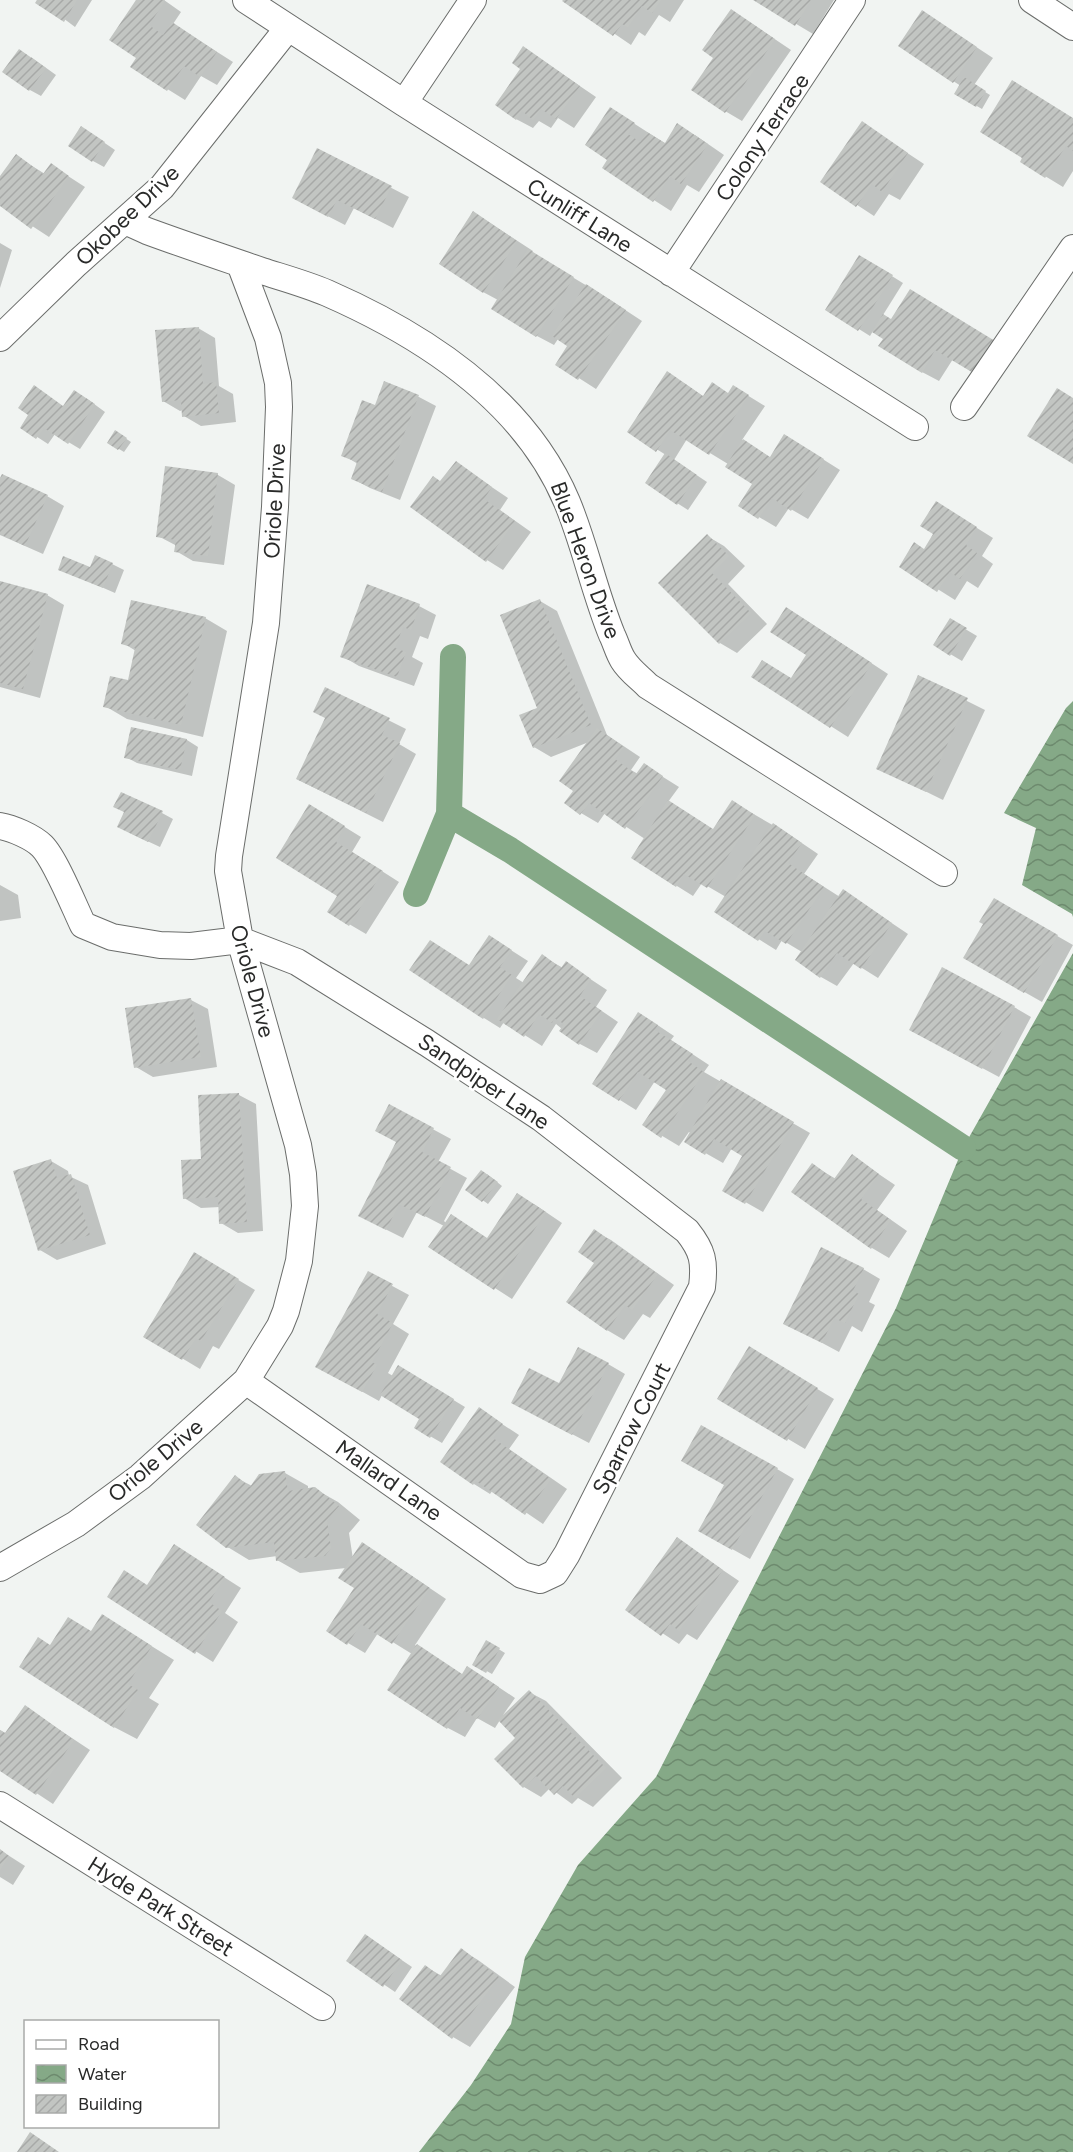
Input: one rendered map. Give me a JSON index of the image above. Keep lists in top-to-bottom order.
{
  "streets": {
    "street": [
      "Colony Terrace",
      "Okobee Drive",
      "Cunliff Lane",
      "Oriole Drive",
      "Blue Heron Drive",
      "Sandpiper Lane",
      "Sparrow Court",
      "Mallard Lane",
      "Hyde Park Street"
    ]
  },
  "crossings": [
    ["Colony Terrace", "Cunliff Lane"],
    ["Okobee Drive", "Cunliff Lane"],
    ["Okobee Drive", "Blue Heron Drive"],
    ["Oriole Drive", "Blue Heron Drive"],
    ["Oriole Drive", "Sandpiper Lane"],
    ["Oriole Drive", "Mallard Lane"],
    ["Sandpiper Lane", "Sparrow Court"],
    ["Sparrow Court", "Mallard Lane"]
  ],
  "legend": ["Road", "Water", "Building"]
}
